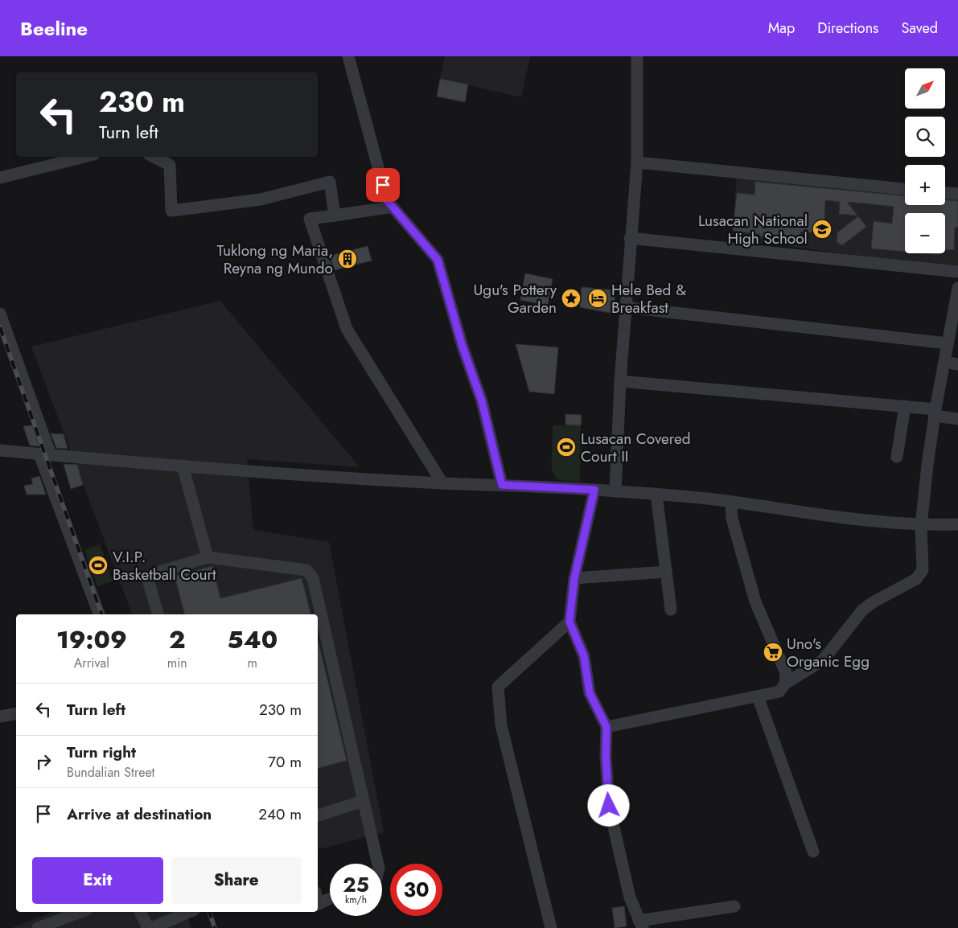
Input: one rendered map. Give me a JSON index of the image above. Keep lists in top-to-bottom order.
{
  "places": {
    "school or university": ["Lusacan National High School"],
    "building": ["Tuklong ng Maria, Reyna ng Mundo"],
    "place": ["Ugu's Pottery Garden"],
    "hotel": ["Hele Bed & Breakfast"],
    "sports": ["Lusacan Covered Court II", "V.I.P. Basketball Court"],
    "supermarket": ["Uno's Organic Egg"]
  },
  "north": "top right",
  "page": {
    "header": "Beeline",
    "nav": ["Map", "Directions", "Saved"],
    "map_buttons": ["+", "−"],
    "turn": ["230 m", "Turn left"],
    "eta": [
      "19:09",
      "Arrival",
      "2",
      "min",
      "540",
      "m"
    ],
    "list": [
      {
        "name": "Turn left",
        "value": "230 m"
      },
      {
        "name": "Turn right",
        "note": "Bundalian Street",
        "value": "70 m"
      },
      {
        "name": "Arrive at destination",
        "value": "240 m"
      }
    ],
    "buttons": ["Exit", "Share"],
    "speed": "25 km/h",
    "limit": "30"
  }
}
